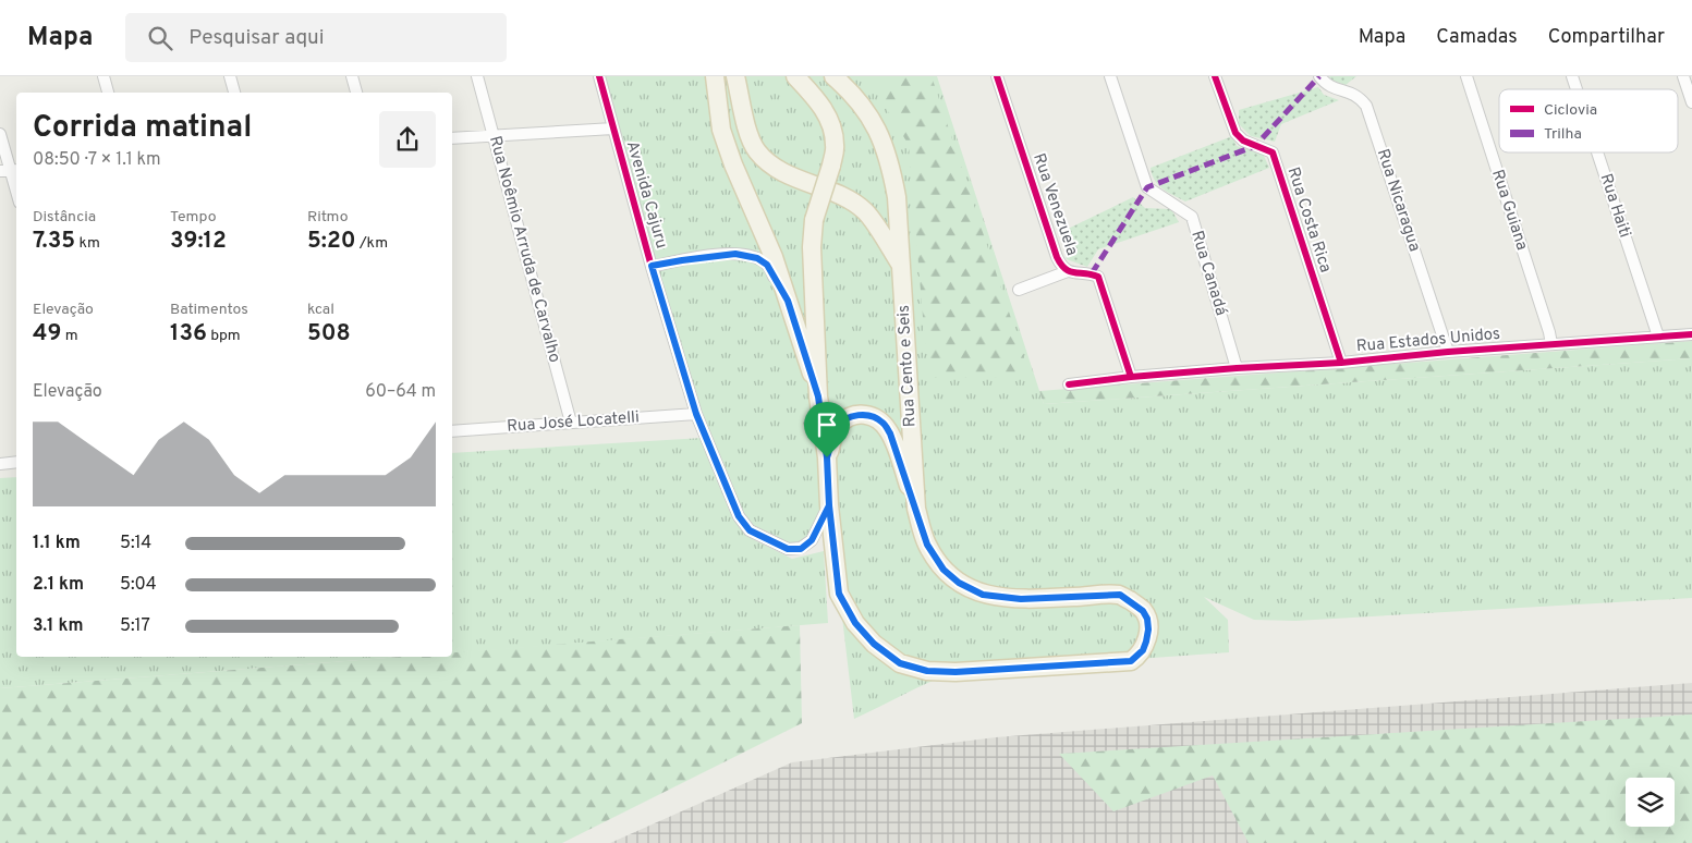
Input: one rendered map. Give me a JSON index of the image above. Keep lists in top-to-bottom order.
{
  "streets": {
    "main road": ["Rua Cento e Seis"],
    "street": [
      "Avenida Cajuru",
      "Rua Nicaragua",
      "Rua Venezuela",
      "Rua Haiti",
      "Rua Guiana",
      "Rua Costa Rica",
      "Rua Noêmio Arruda de Carvalho",
      "Rua Canadá",
      "Rua Estados Unidos",
      "Rua José Locatelli"
    ]
  },
  "crossings": [
    ["Avenida Cajuru", "Rua Cento e Seis"],
    ["Avenida Cajuru", "Rua José Locatelli"],
    ["Rua Nicaragua", "Rua Estados Unidos"],
    ["Rua Venezuela", "Rua Estados Unidos"],
    ["Rua Haiti", "Rua Estados Unidos"],
    ["Rua Guiana", "Rua Estados Unidos"],
    ["Rua Costa Rica", "Rua Estados Unidos"],
    ["Rua Noêmio Arruda de Carvalho", "Rua José Locatelli"],
    ["Rua Canadá", "Rua Estados Unidos"]
  ],
  "legend": ["Ciclovia", "Trilha"],
  "page": {
    "header": "Mapa",
    "search": "Pesquisar aqui",
    "nav": ["Mapa", "Camadas", "Compartilhar"],
    "heading": ["Corrida matinal", "08:50 · 7 × 1.1 km"],
    "stats": [
      ["Distância", "7.35 km"],
      ["Tempo", "39:12"],
      ["Ritmo", "5:20 /km"],
      ["Elevação", "49 m"],
      ["Batimentos", "136 bpm"],
      ["kcal", "508"]
    ],
    "chart": ["Elevação", "60–64 m"],
    "list": [
      {
        "name": "1.1 km",
        "note": "5:14"
      },
      {
        "name": "2.1 km",
        "note": "5:04"
      },
      {
        "name": "3.1 km",
        "note": "5:17"
      }
    ]
  }
}
